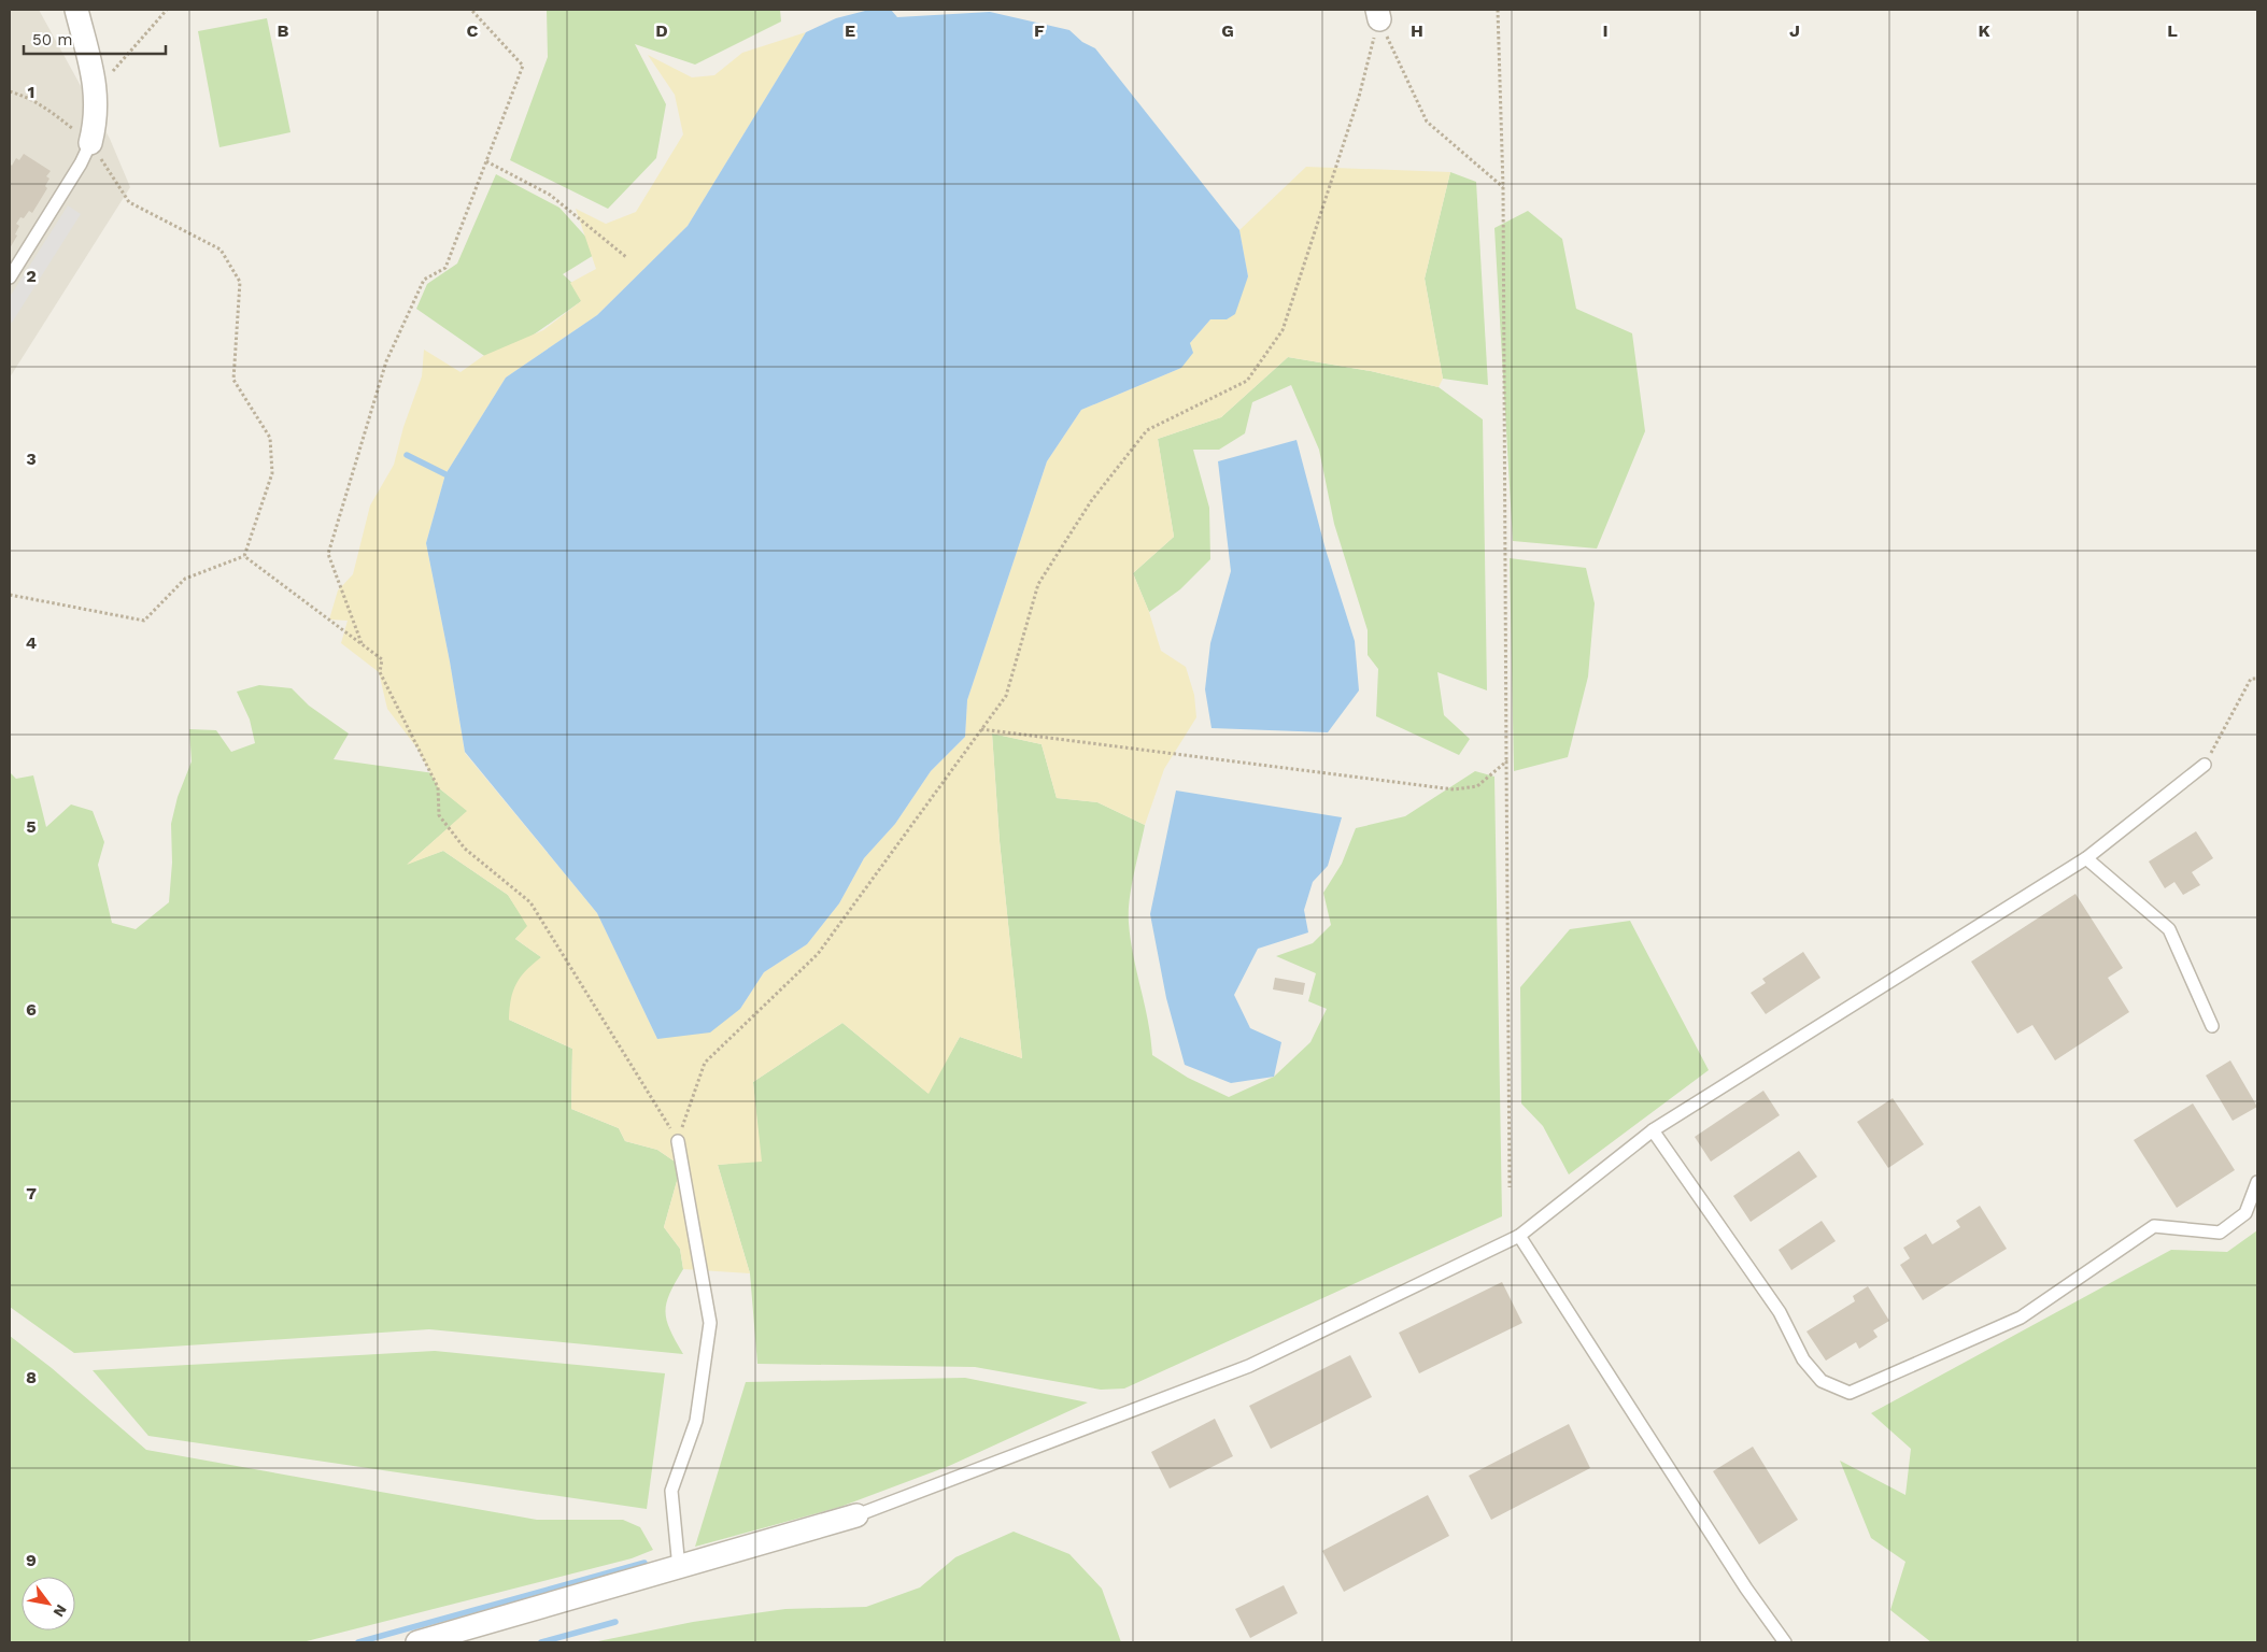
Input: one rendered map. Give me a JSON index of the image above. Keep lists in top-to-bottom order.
{
  "scale_bar": "50 m",
  "north": "bottom right",
  "grid": {
    "columns": [
      "B",
      "C",
      "D",
      "E",
      "F",
      "G",
      "H",
      "I",
      "J",
      "K",
      "L"
    ],
    "rows": [
      "1",
      "2",
      "3",
      "4",
      "5",
      "6",
      "7",
      "8",
      "9"
    ]
  }
}
